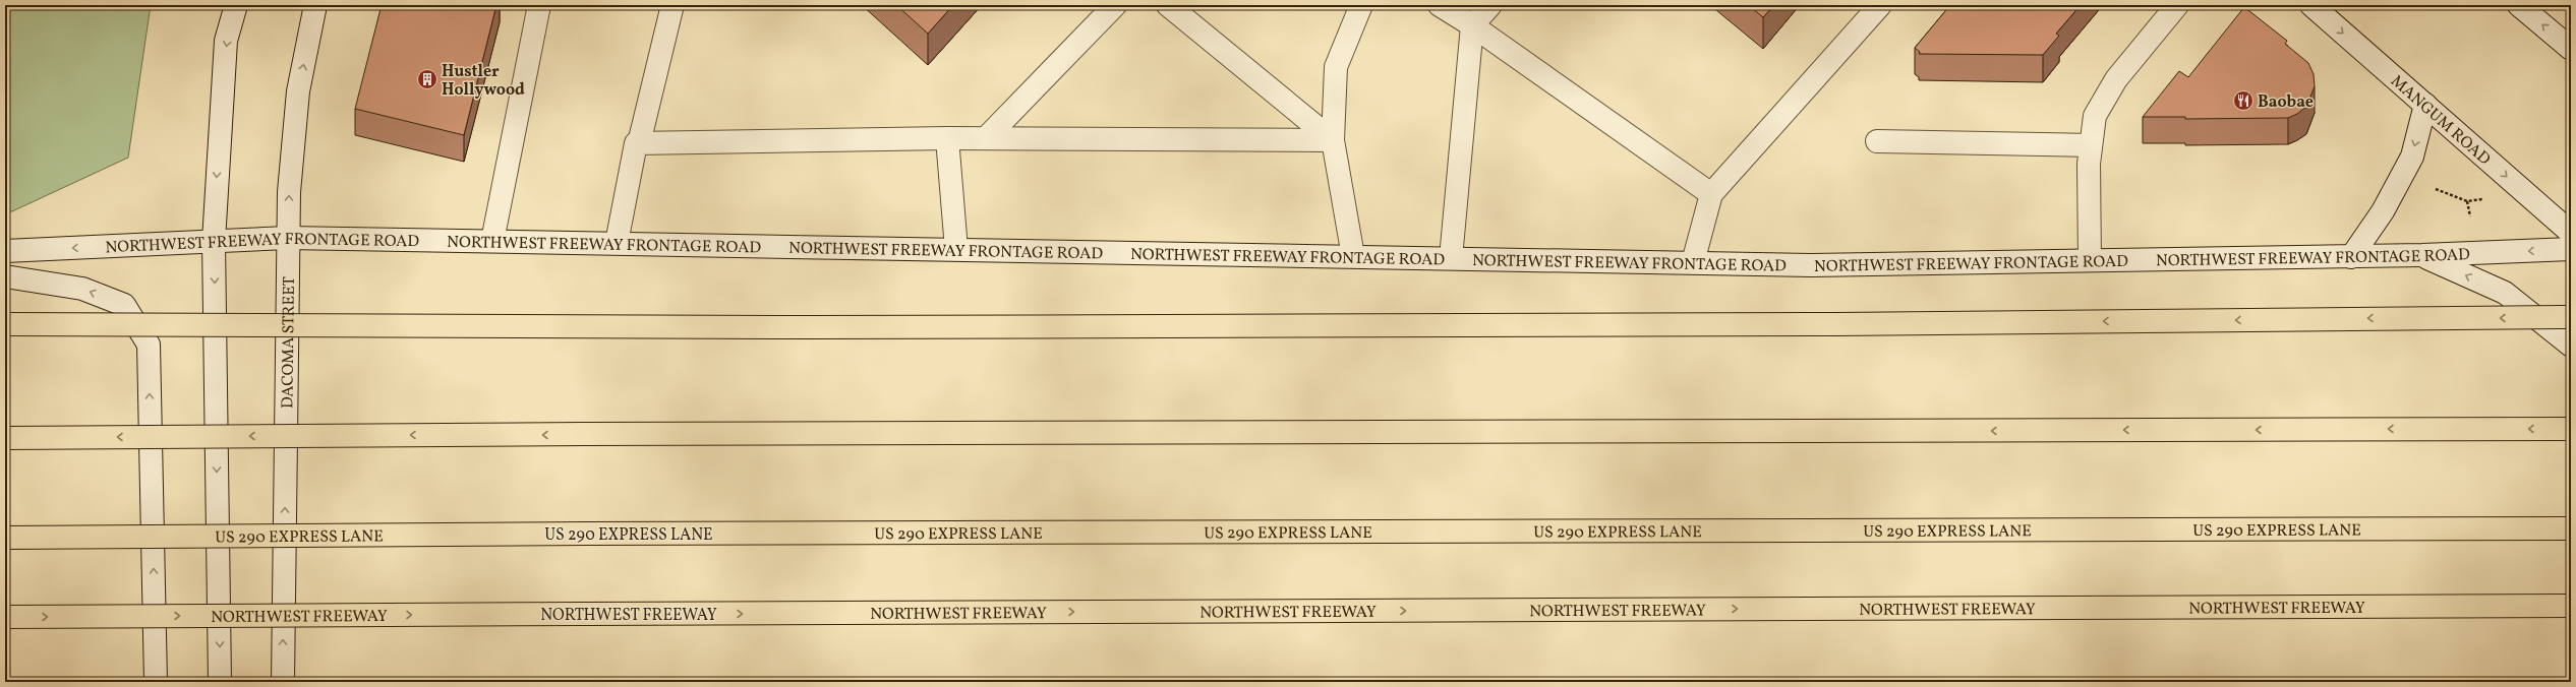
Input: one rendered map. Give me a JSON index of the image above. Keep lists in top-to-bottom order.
{
  "streets": {
    "highway": ["US 290 EXPRESS LANE", "NORTHWEST FREEWAY"],
    "main road": ["MANGUM ROAD", "NORTHWEST FREEWAY FRONTAGE ROAD", "DACOMA STREET"]
  },
  "crossings": [
    ["NORTHWEST FREEWAY FRONTAGE ROAD", "DACOMA STREET"]
  ],
  "places": {
    "building": ["Hustler Hollywood"],
    "restaurant": ["Baobae"]
  }
}
